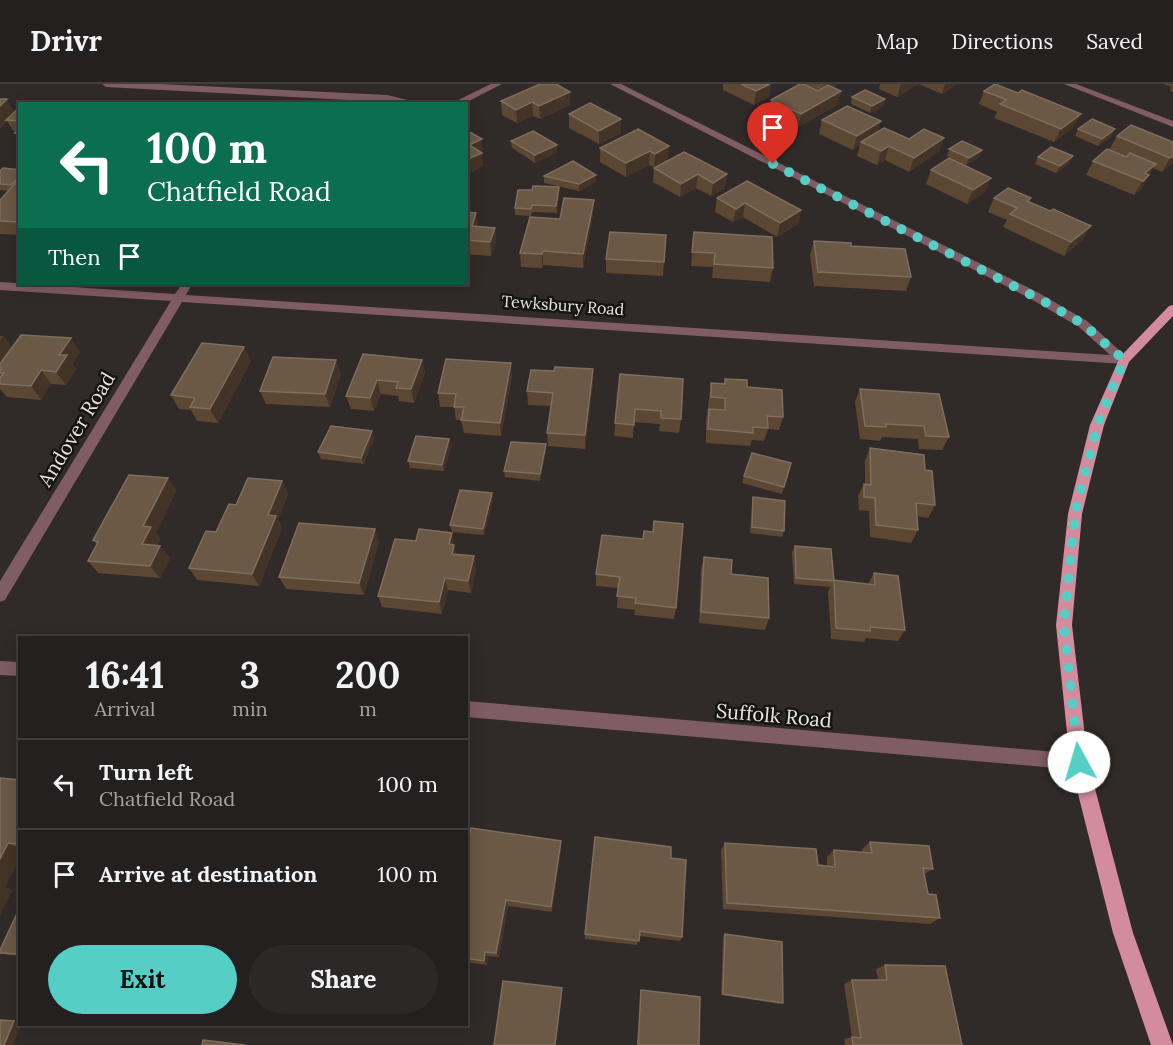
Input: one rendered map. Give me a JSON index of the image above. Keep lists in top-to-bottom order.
{
  "streets": {
    "street": ["Tewksbury Road", "Andover Road", "Suffolk Road"]
  },
  "crossings": [
    ["Tewksbury Road", "Andover Road"]
  ],
  "page": {
    "header": "Drivr",
    "nav": ["Map", "Directions", "Saved"],
    "turn": ["100 m", "Chatfield Road"],
    "then": "Then",
    "eta": [
      "16:41",
      "Arrival",
      "3",
      "min",
      "200",
      "m"
    ],
    "list": [
      {
        "name": "Turn left",
        "note": "Chatfield Road",
        "value": "100 m"
      },
      {
        "name": "Arrive at destination",
        "value": "100 m"
      }
    ],
    "buttons": ["Exit", "Share"]
  }
}
